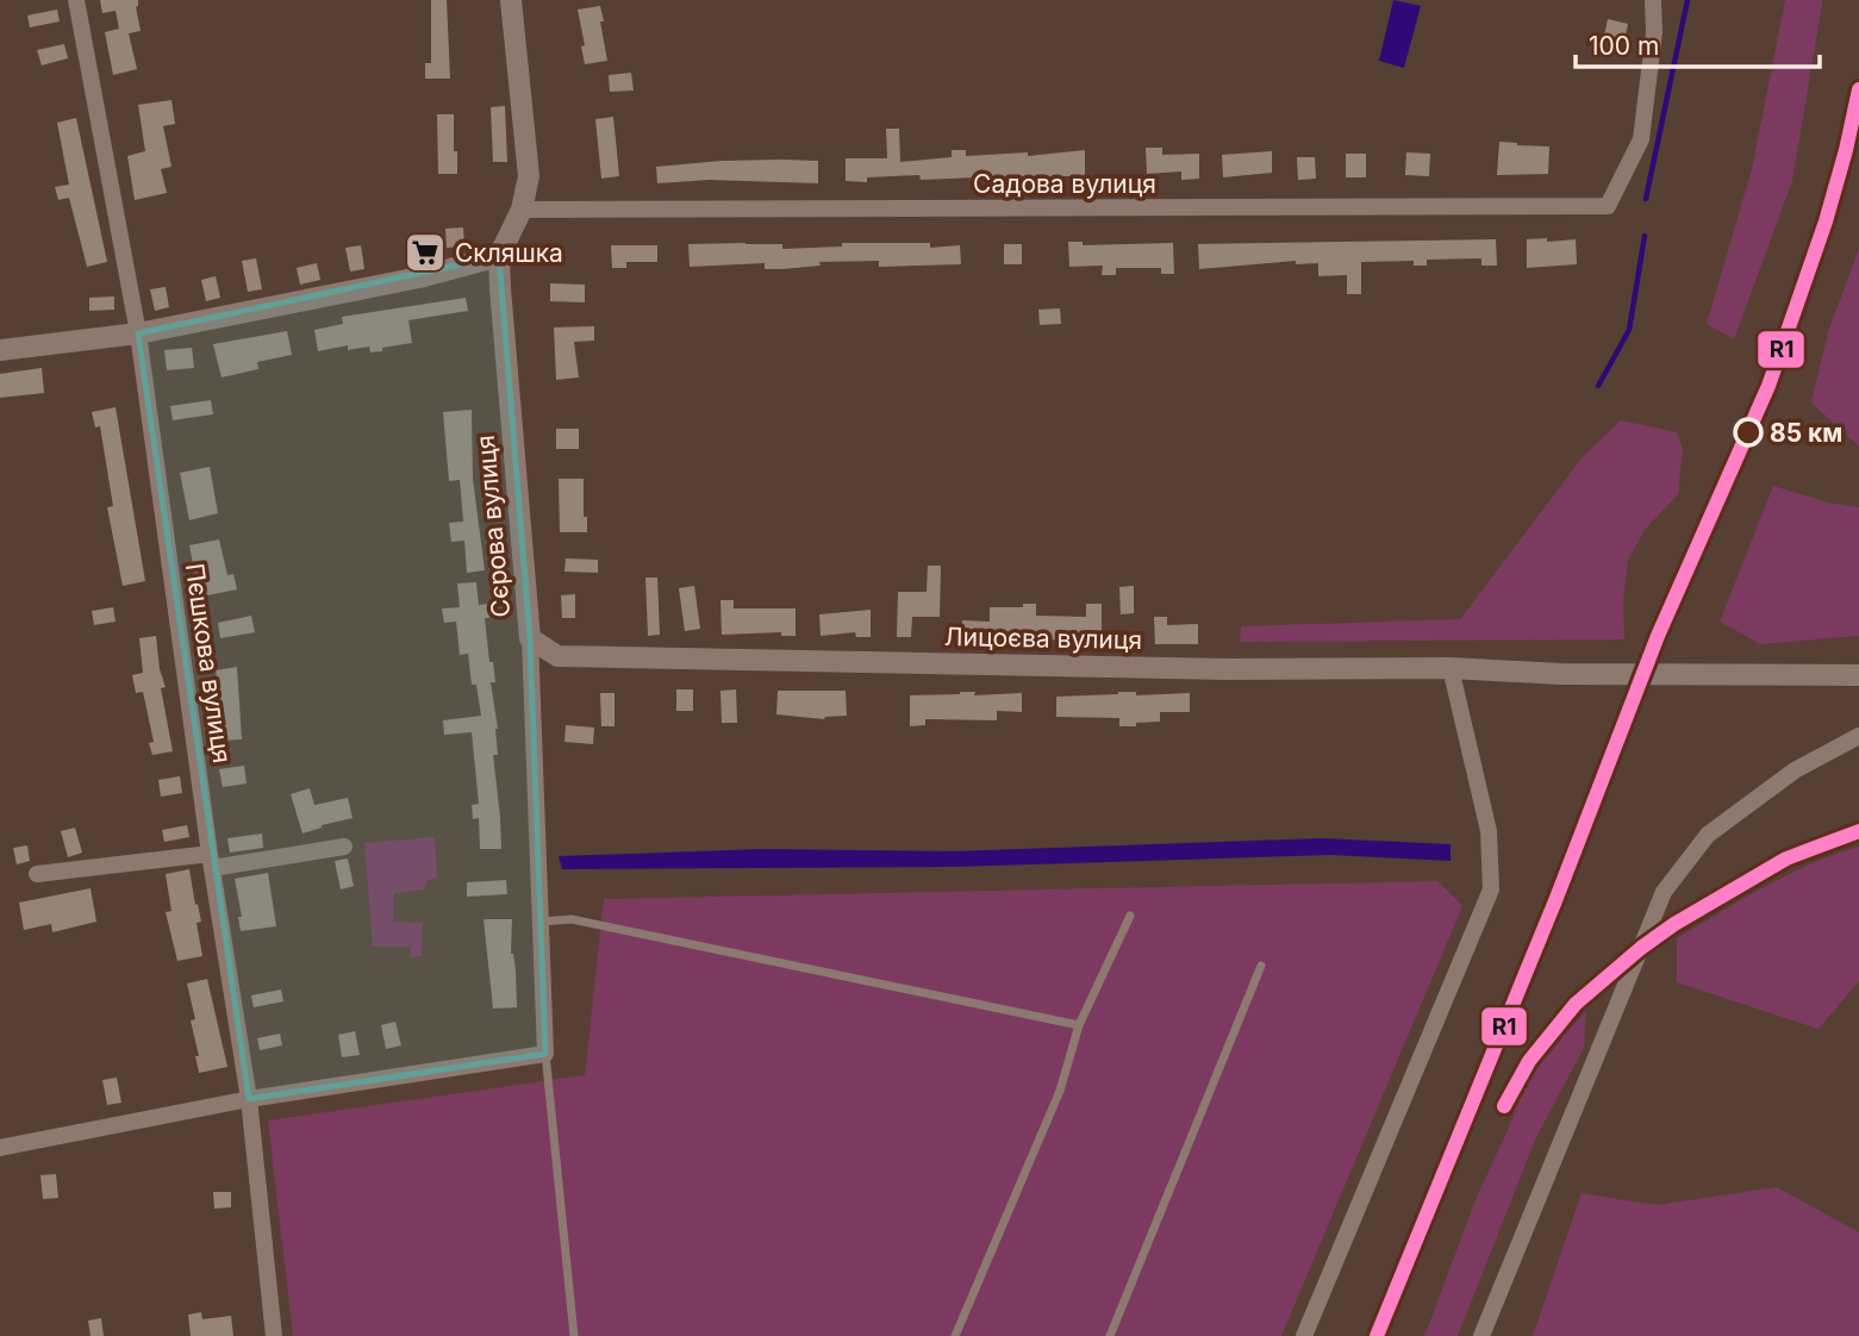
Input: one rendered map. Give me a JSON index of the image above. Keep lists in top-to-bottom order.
{
  "streets": {
    "street": [
      "Садова вулиця",
      "Сєрова вулиця",
      "Лицоєва вулиця",
      "Пєшкова вулиця"
    ]
  },
  "crossings": [
    ["Сєрова вулиця", "Лицоєва вулиця"]
  ],
  "places": {
    "supermarket": ["Скляшка"],
    "other": ["85 км"]
  },
  "lines": ["transit line R1"],
  "scale_bar": "100 m"
}
